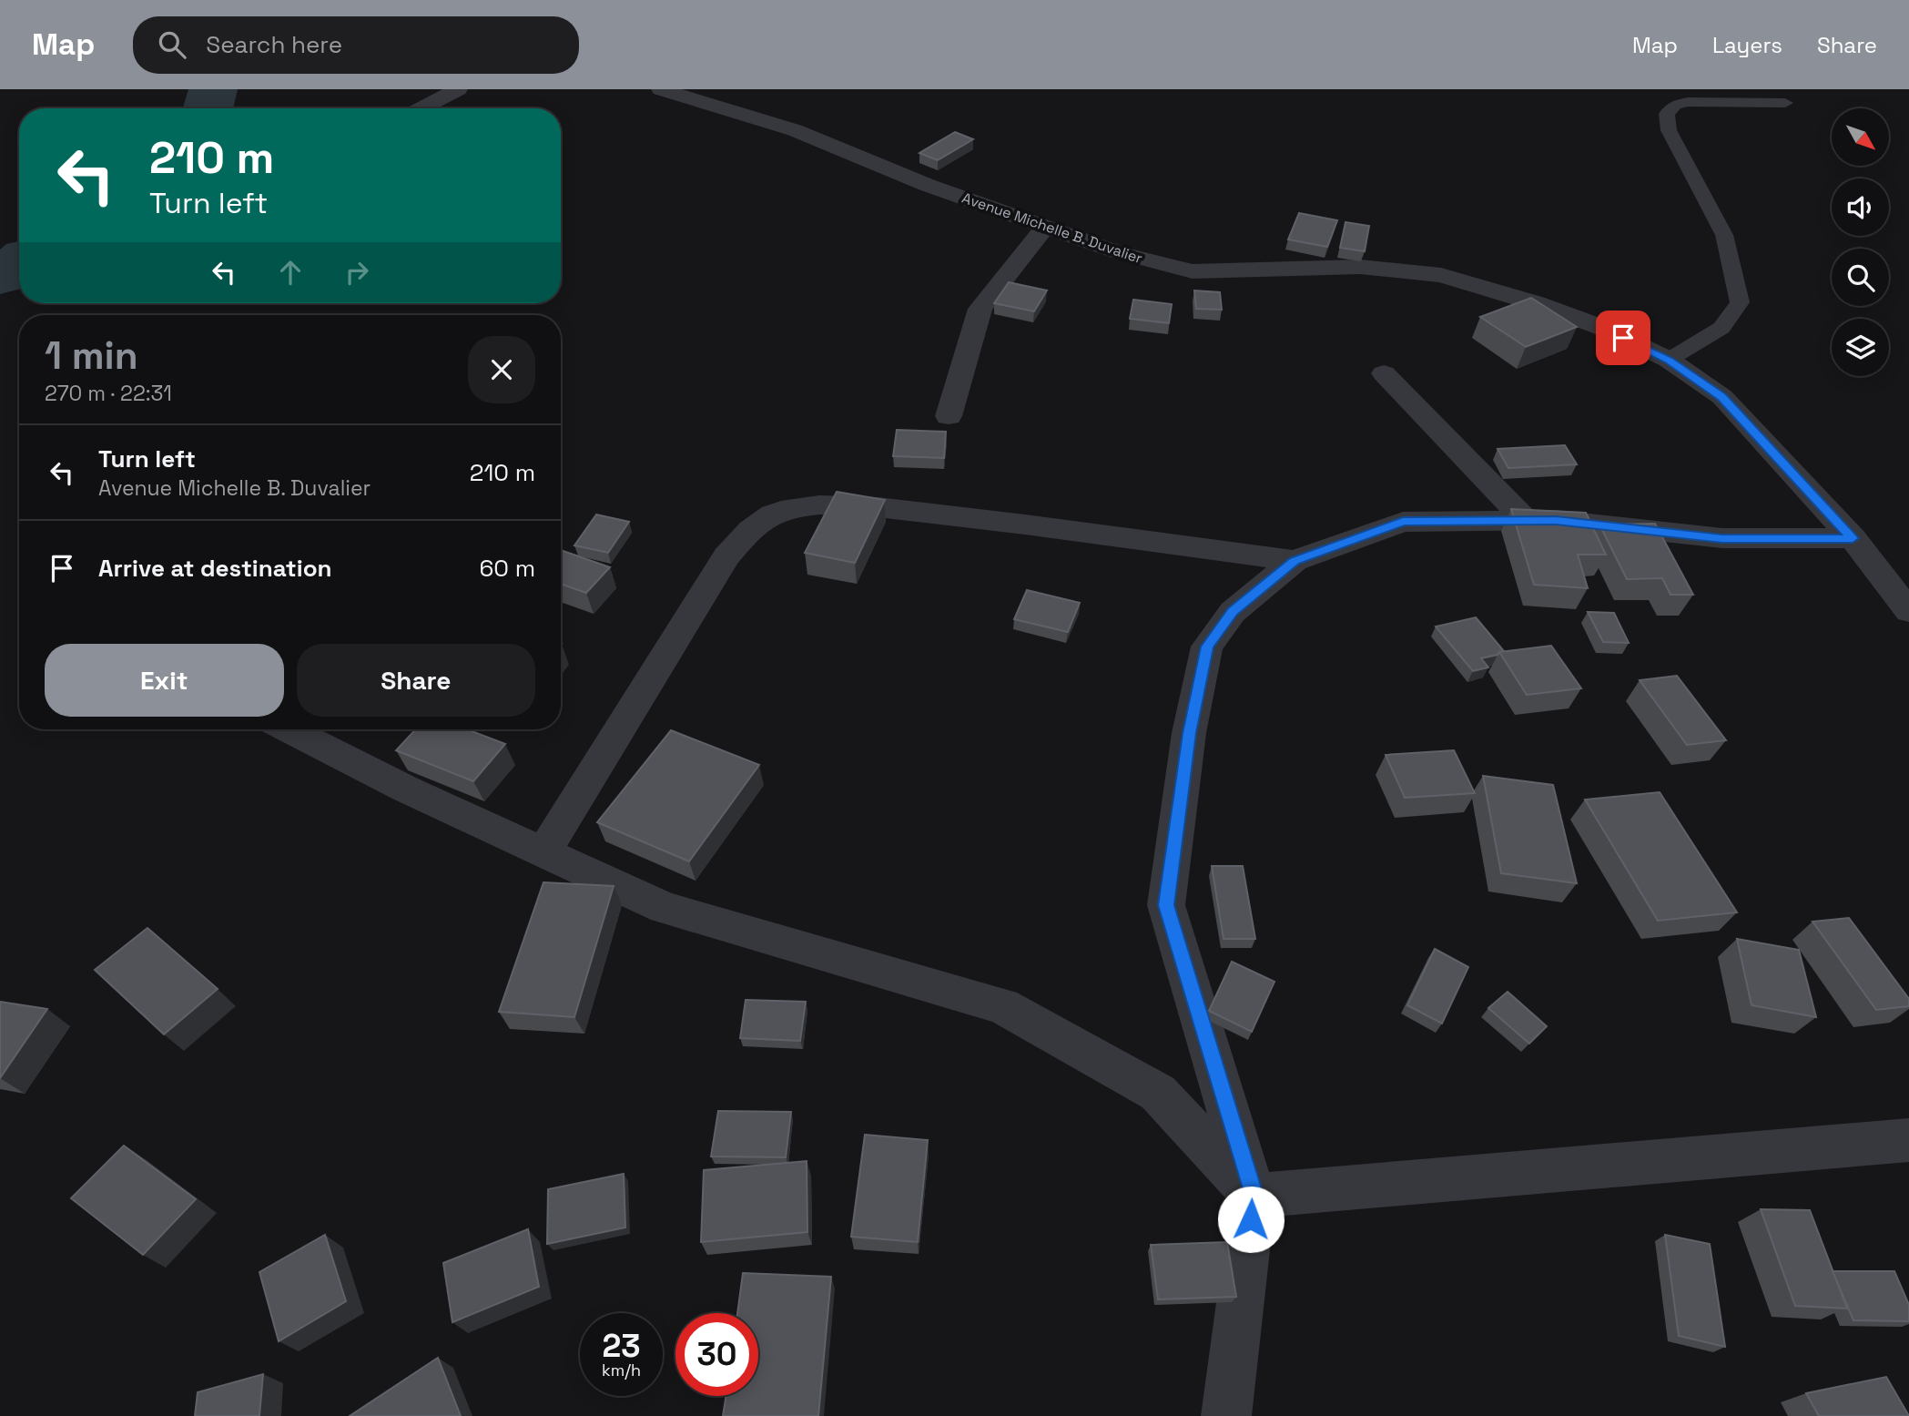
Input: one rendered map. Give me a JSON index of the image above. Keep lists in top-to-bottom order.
{
  "streets": {
    "street": ["Avenue Michelle B. Duvalier"]
  },
  "north": "bottom right",
  "page": {
    "header": "Map",
    "search": "Search here",
    "nav": ["Map", "Layers", "Share"],
    "turn": ["210 m", "Turn left"],
    "heading": ["1 min", "270 m · 22:31"],
    "list": [
      {
        "name": "Turn left",
        "note": "Avenue Michelle B. Duvalier",
        "value": "210 m"
      },
      {
        "name": "Arrive at destination",
        "value": "60 m"
      }
    ],
    "buttons": ["Exit", "Share"],
    "speed": "23 km/h",
    "limit": "30"
  }
}
